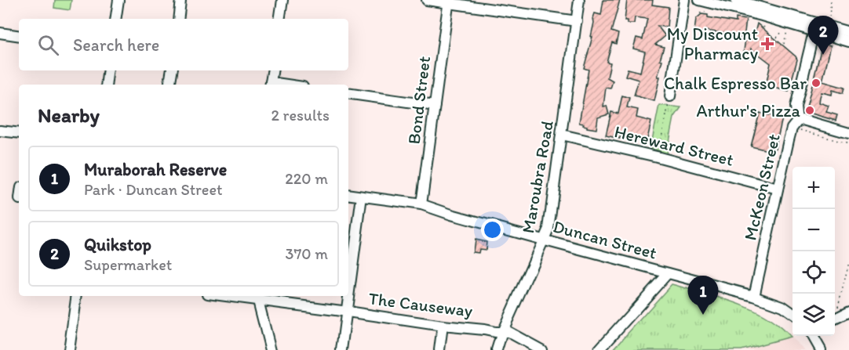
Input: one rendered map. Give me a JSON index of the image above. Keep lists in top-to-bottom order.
{
  "streets": {
    "street": [
      "Bond Street",
      "Hereward Street",
      "Maroubra Road",
      "McKeon Street",
      "Duncan Street",
      "The Causeway"
    ]
  },
  "crossings": [
    ["Bond Street", "Duncan Street"],
    ["Hereward Street", "Maroubra Road"],
    ["Hereward Street", "McKeon Street"],
    ["Maroubra Road", "Duncan Street"],
    ["Maroubra Road", "The Causeway"],
    ["McKeon Street", "Duncan Street"]
  ],
  "places": {
    "health": ["My Discount Pharmacy"],
    "other": ["Chalk Espresso Bar", "Arthur's Pizza"]
  },
  "page": {
    "pins": ["2", "1"],
    "search": "Search here",
    "heading": ["Nearby", "2 results"],
    "list": [
      {
        "mark": "1",
        "name": "Muraborah Reserve",
        "note": "Park · Duncan Street",
        "value": "220 m"
      },
      {
        "mark": "2",
        "name": "Quikstop",
        "note": "Supermarket",
        "value": "370 m"
      }
    ],
    "map_buttons": ["+", "−"]
  }
}
